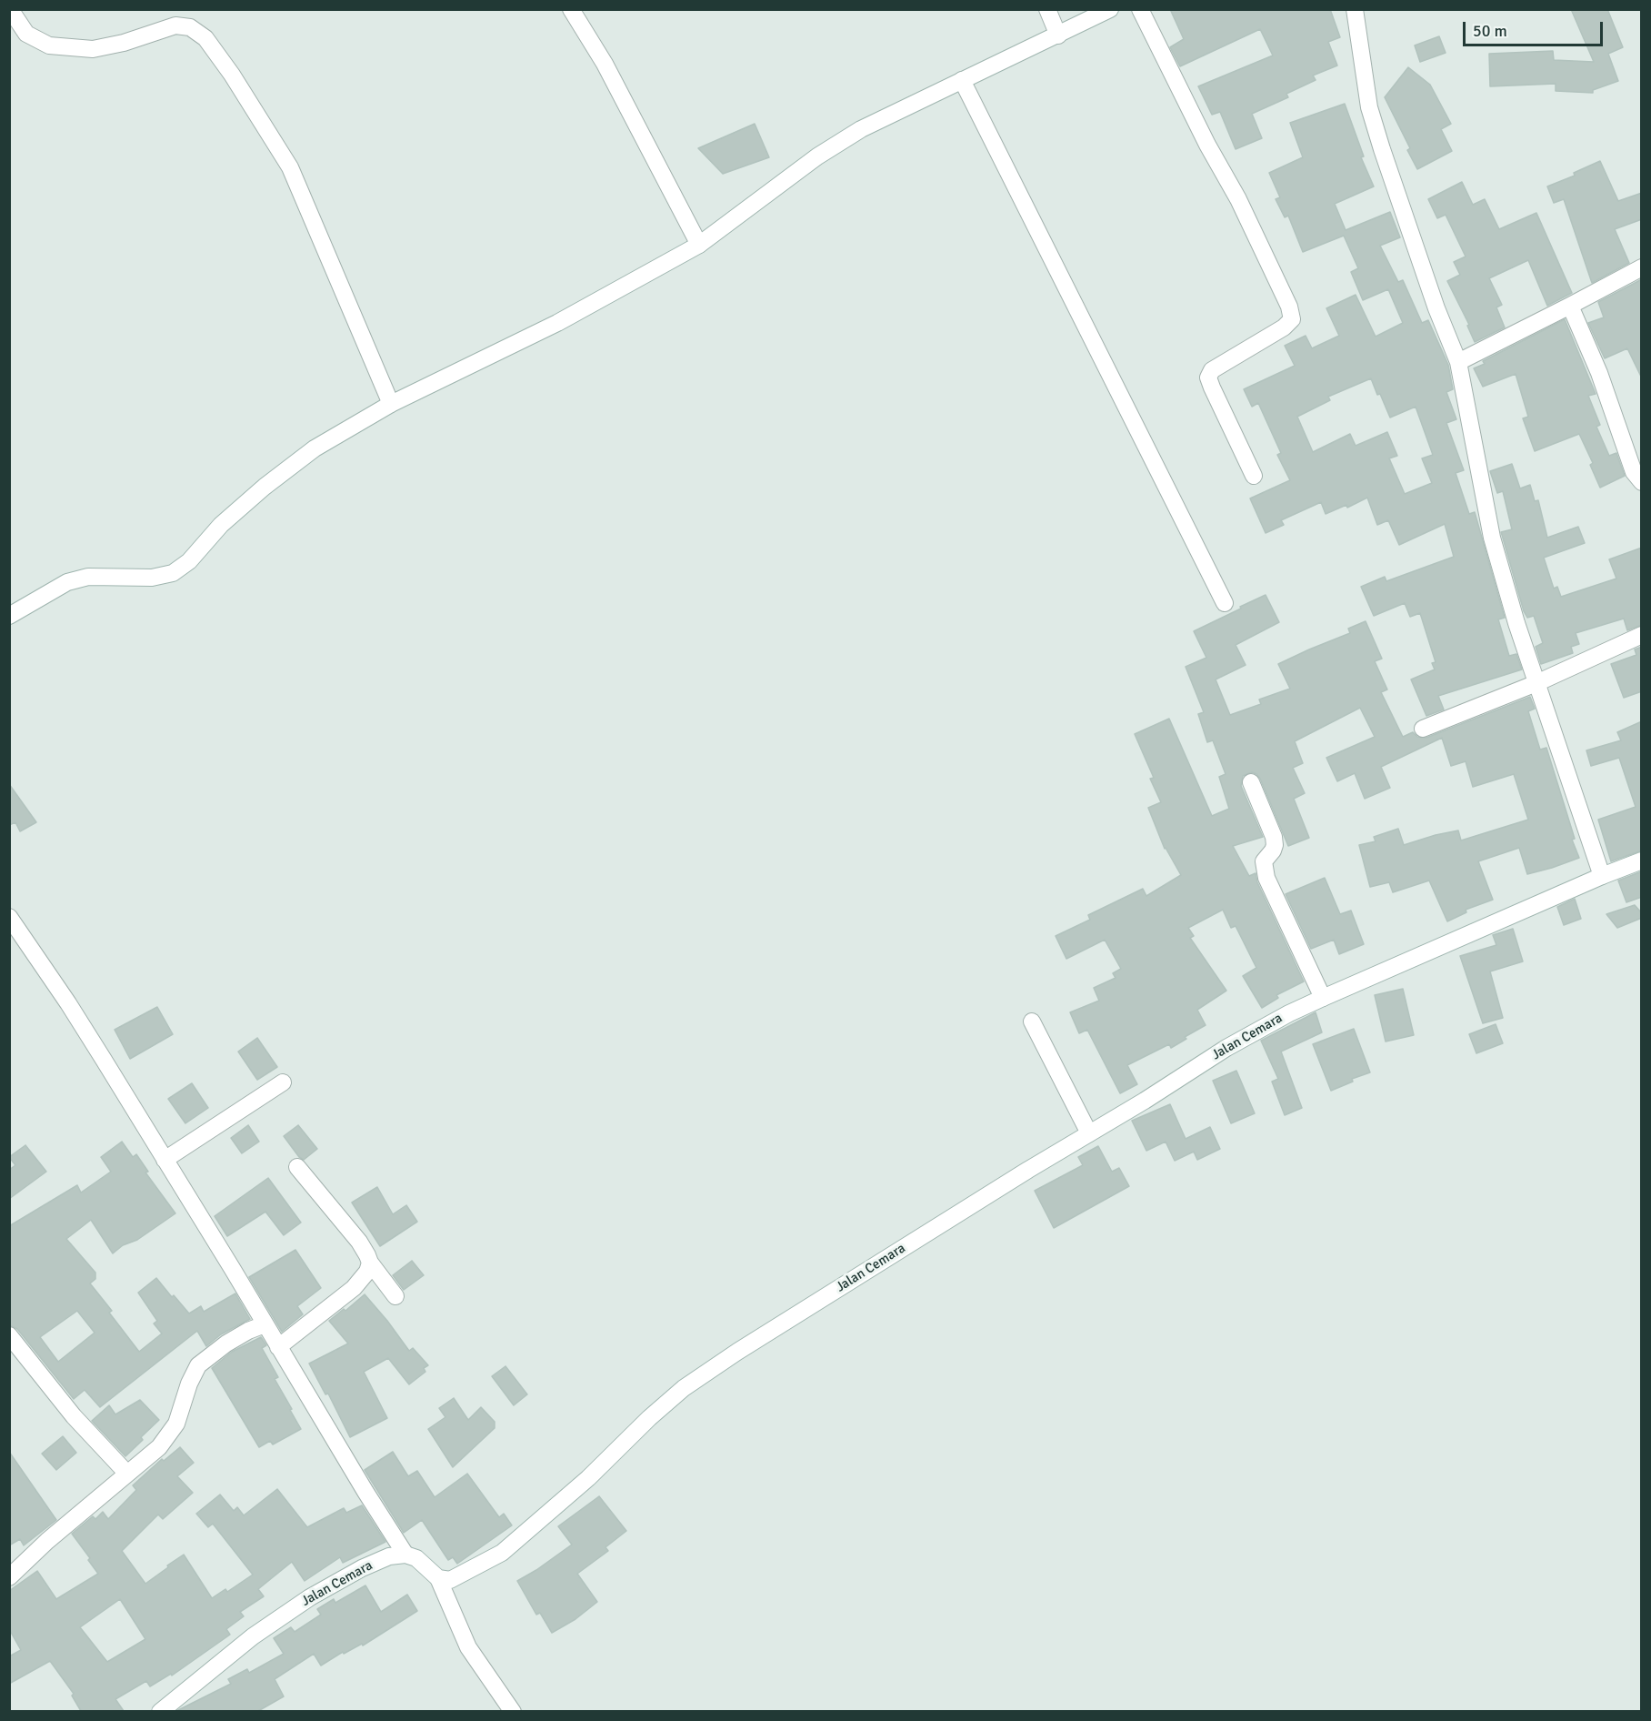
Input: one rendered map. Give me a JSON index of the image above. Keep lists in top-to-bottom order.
{
  "streets": {
    "street": ["Jalan Cemara"]
  },
  "scale_bar": "50 m"
}
